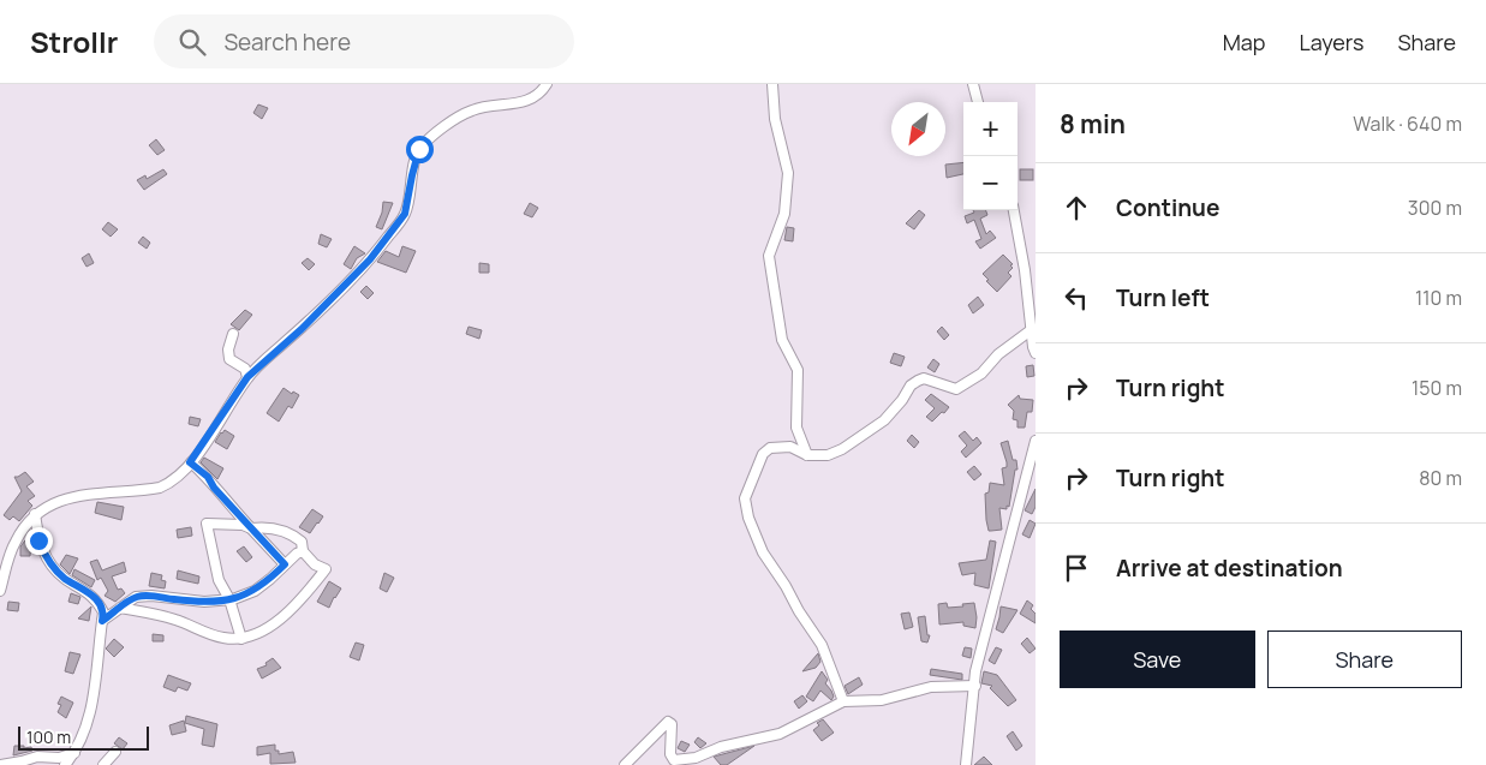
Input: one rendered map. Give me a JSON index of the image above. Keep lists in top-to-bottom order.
{
  "scale_bar": "100 m",
  "north": "bottom left",
  "page": {
    "header": "Strollr",
    "search": "Search here",
    "nav": ["Map", "Layers", "Share"],
    "heading": ["8 min", "Walk · 640 m"],
    "map_buttons": ["+", "−"],
    "list": [
      ["Continue", "300 m"],
      ["Turn left", "110 m"],
      ["Turn right", "150 m"],
      ["Turn right", "80 m"],
      "Arrive at destination"
    ],
    "buttons": ["Save", "Share"],
    "scale": "100 m"
  }
}
